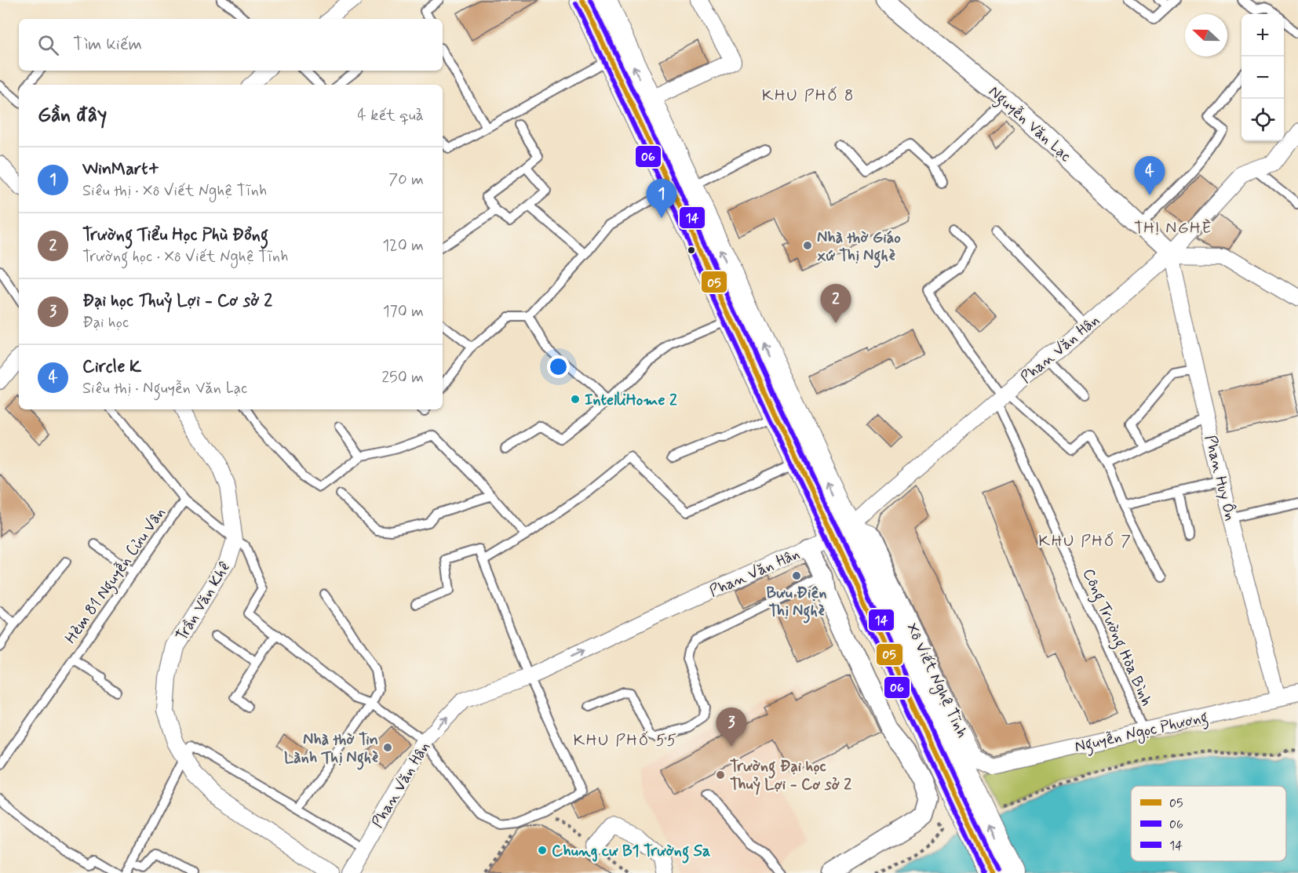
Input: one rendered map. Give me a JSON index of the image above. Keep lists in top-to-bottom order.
{
  "streets": {
    "main road": ["Xô Viết Nghệ Tĩnh"],
    "street": [
      "Nguyễn Văn Lạc",
      "Phan Văn Hân",
      "Phan Huy Ôn",
      "Trần Văn Khê",
      "Nguyễn Ngọc Phương"
    ],
    "lane": ["Hẻm 81 Nguyễn Cửu Vân", "Công Trường Hòa Bình"]
  },
  "crossings": [
    ["Nguyễn Văn Lạc", "Phan Văn Hân"],
    ["Nguyễn Văn Lạc", "Phan Huy Ôn"],
    ["Phan Văn Hân", "Phan Huy Ôn"],
    ["Phan Văn Hân", "Công Trường Hòa Bình"],
    ["Phan Văn Hân", "Xô Viết Nghệ Tĩnh"],
    ["Phan Huy Ôn", "Nguyễn Ngọc Phương"],
    ["Công Trường Hòa Bình", "Nguyễn Ngọc Phương"],
    ["Xô Viết Nghệ Tĩnh", "Nguyễn Ngọc Phương"]
  ],
  "districts": [
    "KHU PHỐ 8",
    "THỊ NGHÈ",
    "KHU PHỐ 7",
    "KHU PHỐ 55"
  ],
  "places": [
    "Nhà thờ Giáo xứ Thị Nghè",
    "IntelliHome 2",
    "Bưu Điện Thị Nghè",
    "Nhà thờ Tin Lành Thị Nghè",
    "Trường Đại học Thuỷ Lợi - Cơ sở 2",
    "Chung cư B1 Trường Sa"
  ],
  "lines": ["transit line 05", "transit line 14", "transit line 06"],
  "legend": ["05", "06", "14"],
  "north": "left",
  "page": {
    "map_buttons": ["+", "−"],
    "search": "Tìm kiếm",
    "heading": ["Gần đây", "4 kết quả"],
    "list": [
      {
        "mark": "1",
        "name": "WinMart+",
        "note": "Siêu thị · Xô Viết Nghệ Tĩnh",
        "value": "70 m"
      },
      {
        "mark": "2",
        "name": "Trường Tiểu Học Phù Đổng",
        "note": "Trường học · Xô Viết Nghệ Tĩnh",
        "value": "120 m"
      },
      {
        "mark": "3",
        "name": "Đại học Thuỷ Lợi - Cơ sở 2",
        "note": "Đại học",
        "value": "170 m"
      },
      {
        "mark": "4",
        "name": "Circle K",
        "note": "Siêu thị · Nguyễn Văn Lạc",
        "value": "250 m"
      }
    ],
    "pins": [
      "4",
      "1",
      "2",
      "3"
    ]
  }
}
